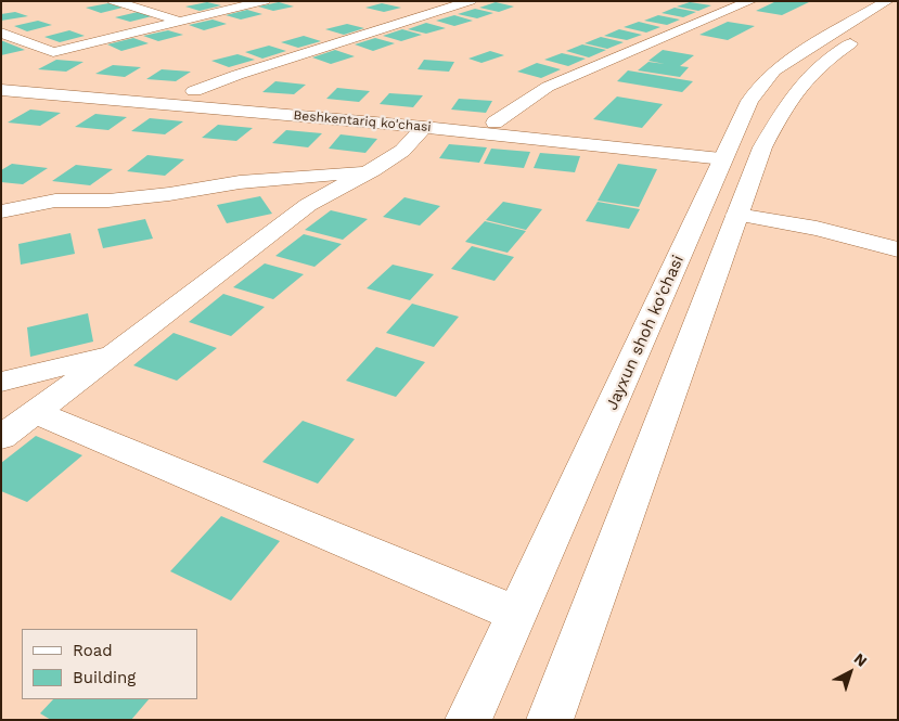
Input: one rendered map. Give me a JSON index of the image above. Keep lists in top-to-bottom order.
{
  "streets": {
    "main road": ["Beshkentariq ko'chasi", "Jayxun shoh ko'chasi"]
  },
  "crossings": [
    ["Beshkentariq ko'chasi", "Jayxun shoh ko'chasi"]
  ],
  "legend": ["Road", "Building"],
  "north": "top right"
}
